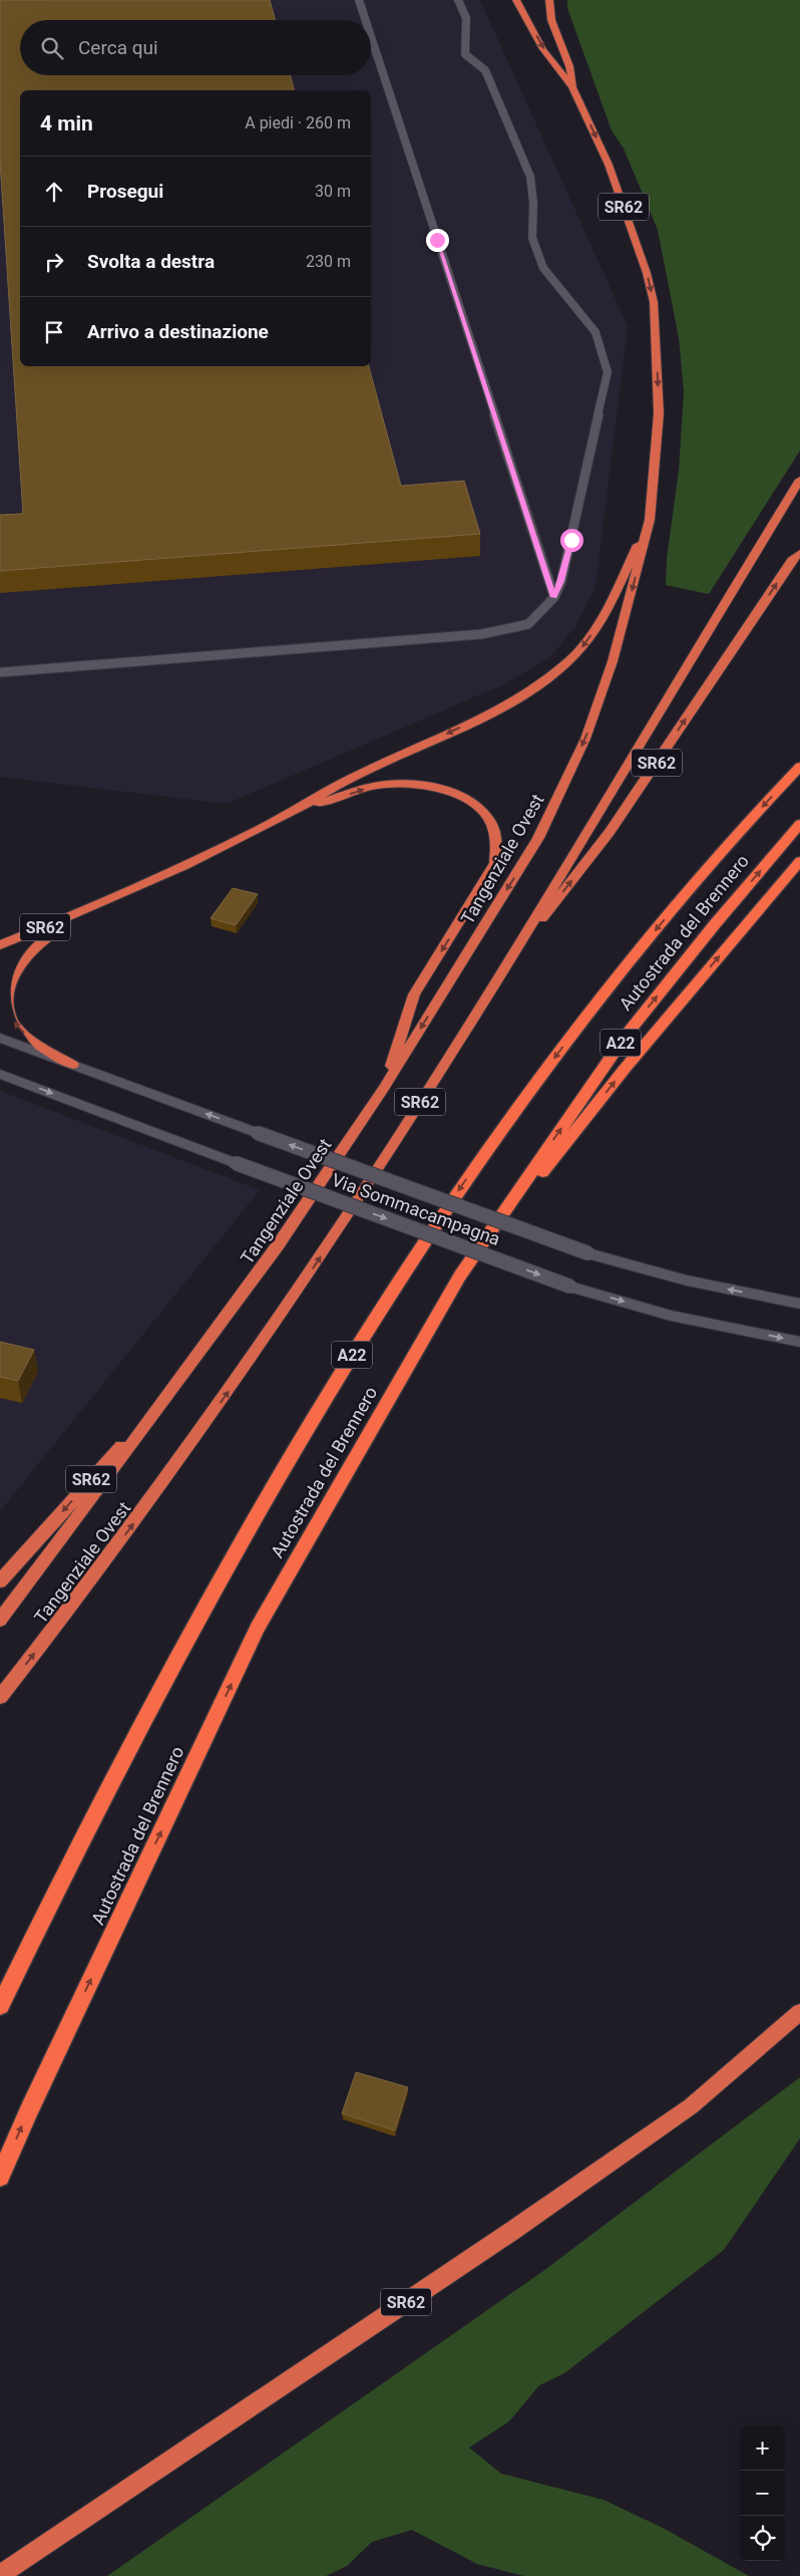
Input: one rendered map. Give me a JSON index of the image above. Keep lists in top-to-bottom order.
{
  "streets": {
    "highway": [
      "SR62",
      "Tangenziale Ovest",
      "Autostrada del Brennero",
      "A22"
    ],
    "street": ["Via Sommacampagna"]
  },
  "crossings": [
    ["SR62", "Tangenziale Ovest"],
    ["SR62", "Via Sommacampagna"]
  ],
  "page": {
    "search": "Cerca qui",
    "heading": ["4 min", "A piedi · 260 m"],
    "list": [
      ["Prosegui", "30 m"],
      ["Svolta a destra", "230 m"],
      "Arrivo a destinazione"
    ],
    "map_buttons": ["+", "−"]
  }
}
